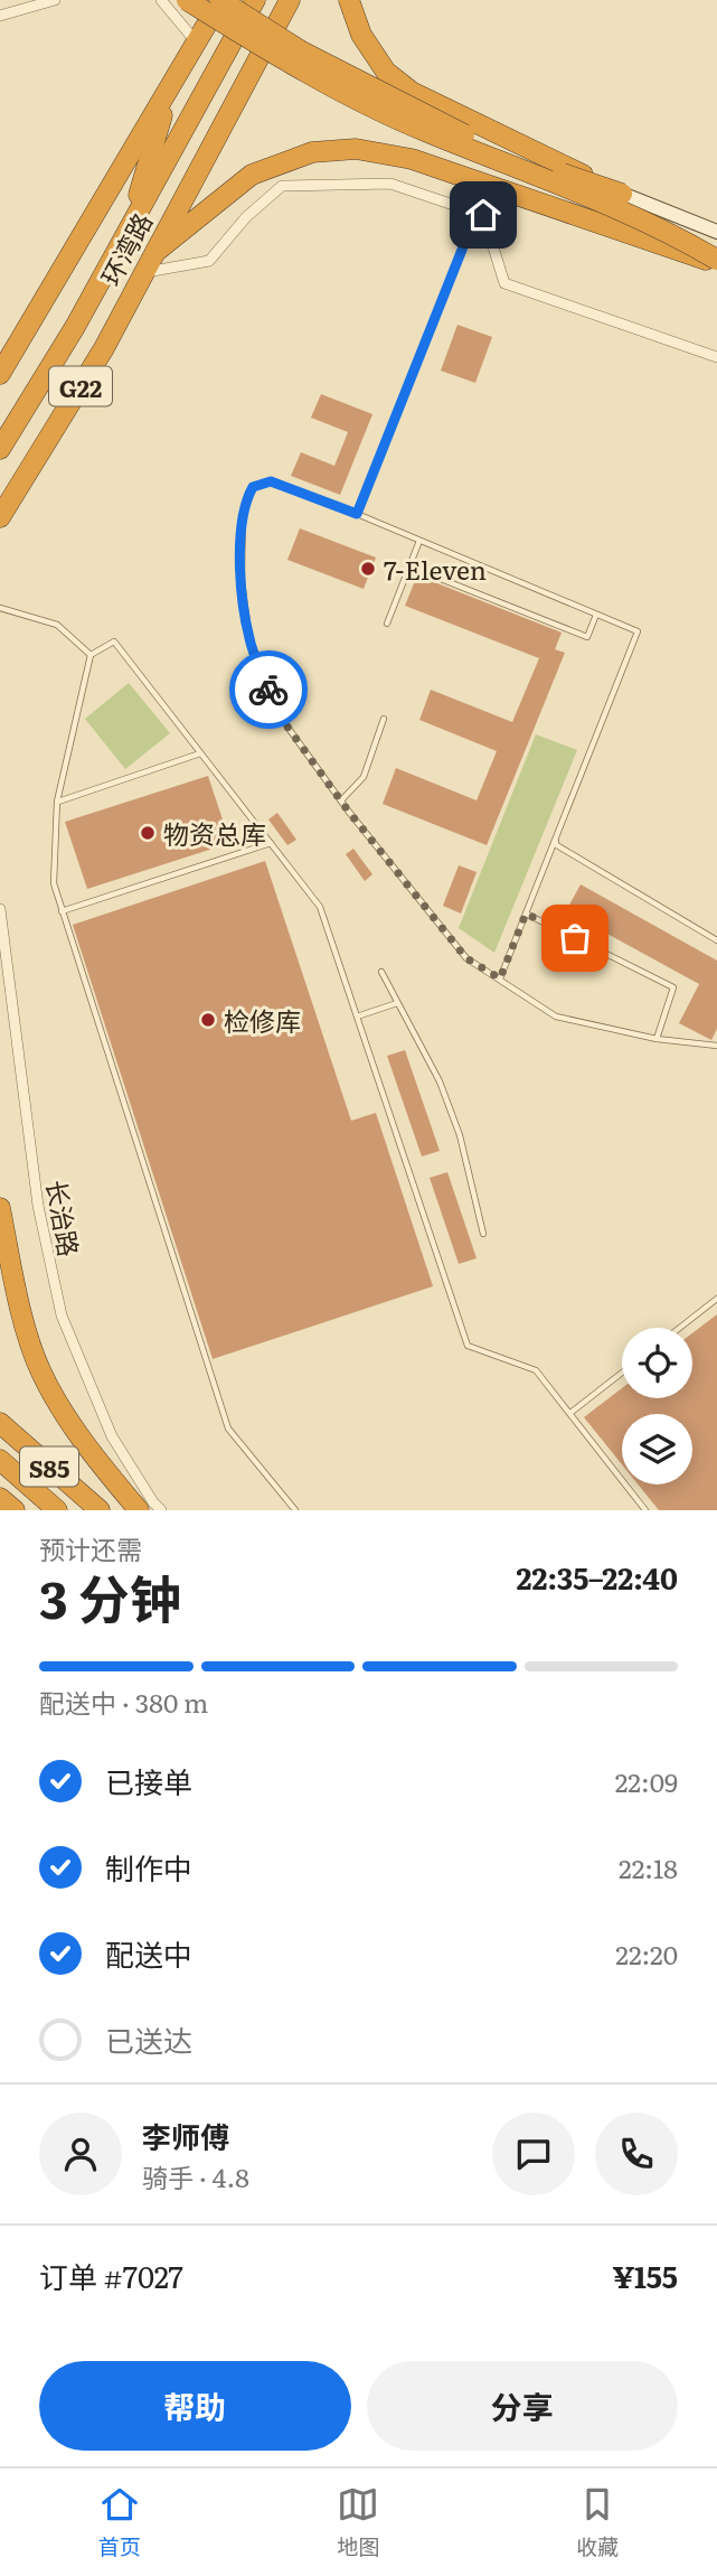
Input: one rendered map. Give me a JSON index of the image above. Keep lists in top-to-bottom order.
{
  "streets": {
    "highway": ["环湾路", "G22", "S85"],
    "street": ["长治路"]
  },
  "places": ["7-Eleven", "物资总库", "检修库"],
  "page": {
    "heading": ["3 分钟", "预计还需", "22:35–22:40"],
    "panel": [
      "李师傅",
      "骑手 · 4.8",
      "订单 #7027",
      "¥155"
    ],
    "bar": "配送中 · 380 m",
    "list": [
      ["已接单", "22:09"],
      ["制作中", "22:18"],
      ["配送中", "22:20"],
      "已送达"
    ],
    "buttons": ["帮助", "分享"],
    "tabs": ["首页", "地图", "收藏"]
  }
}
